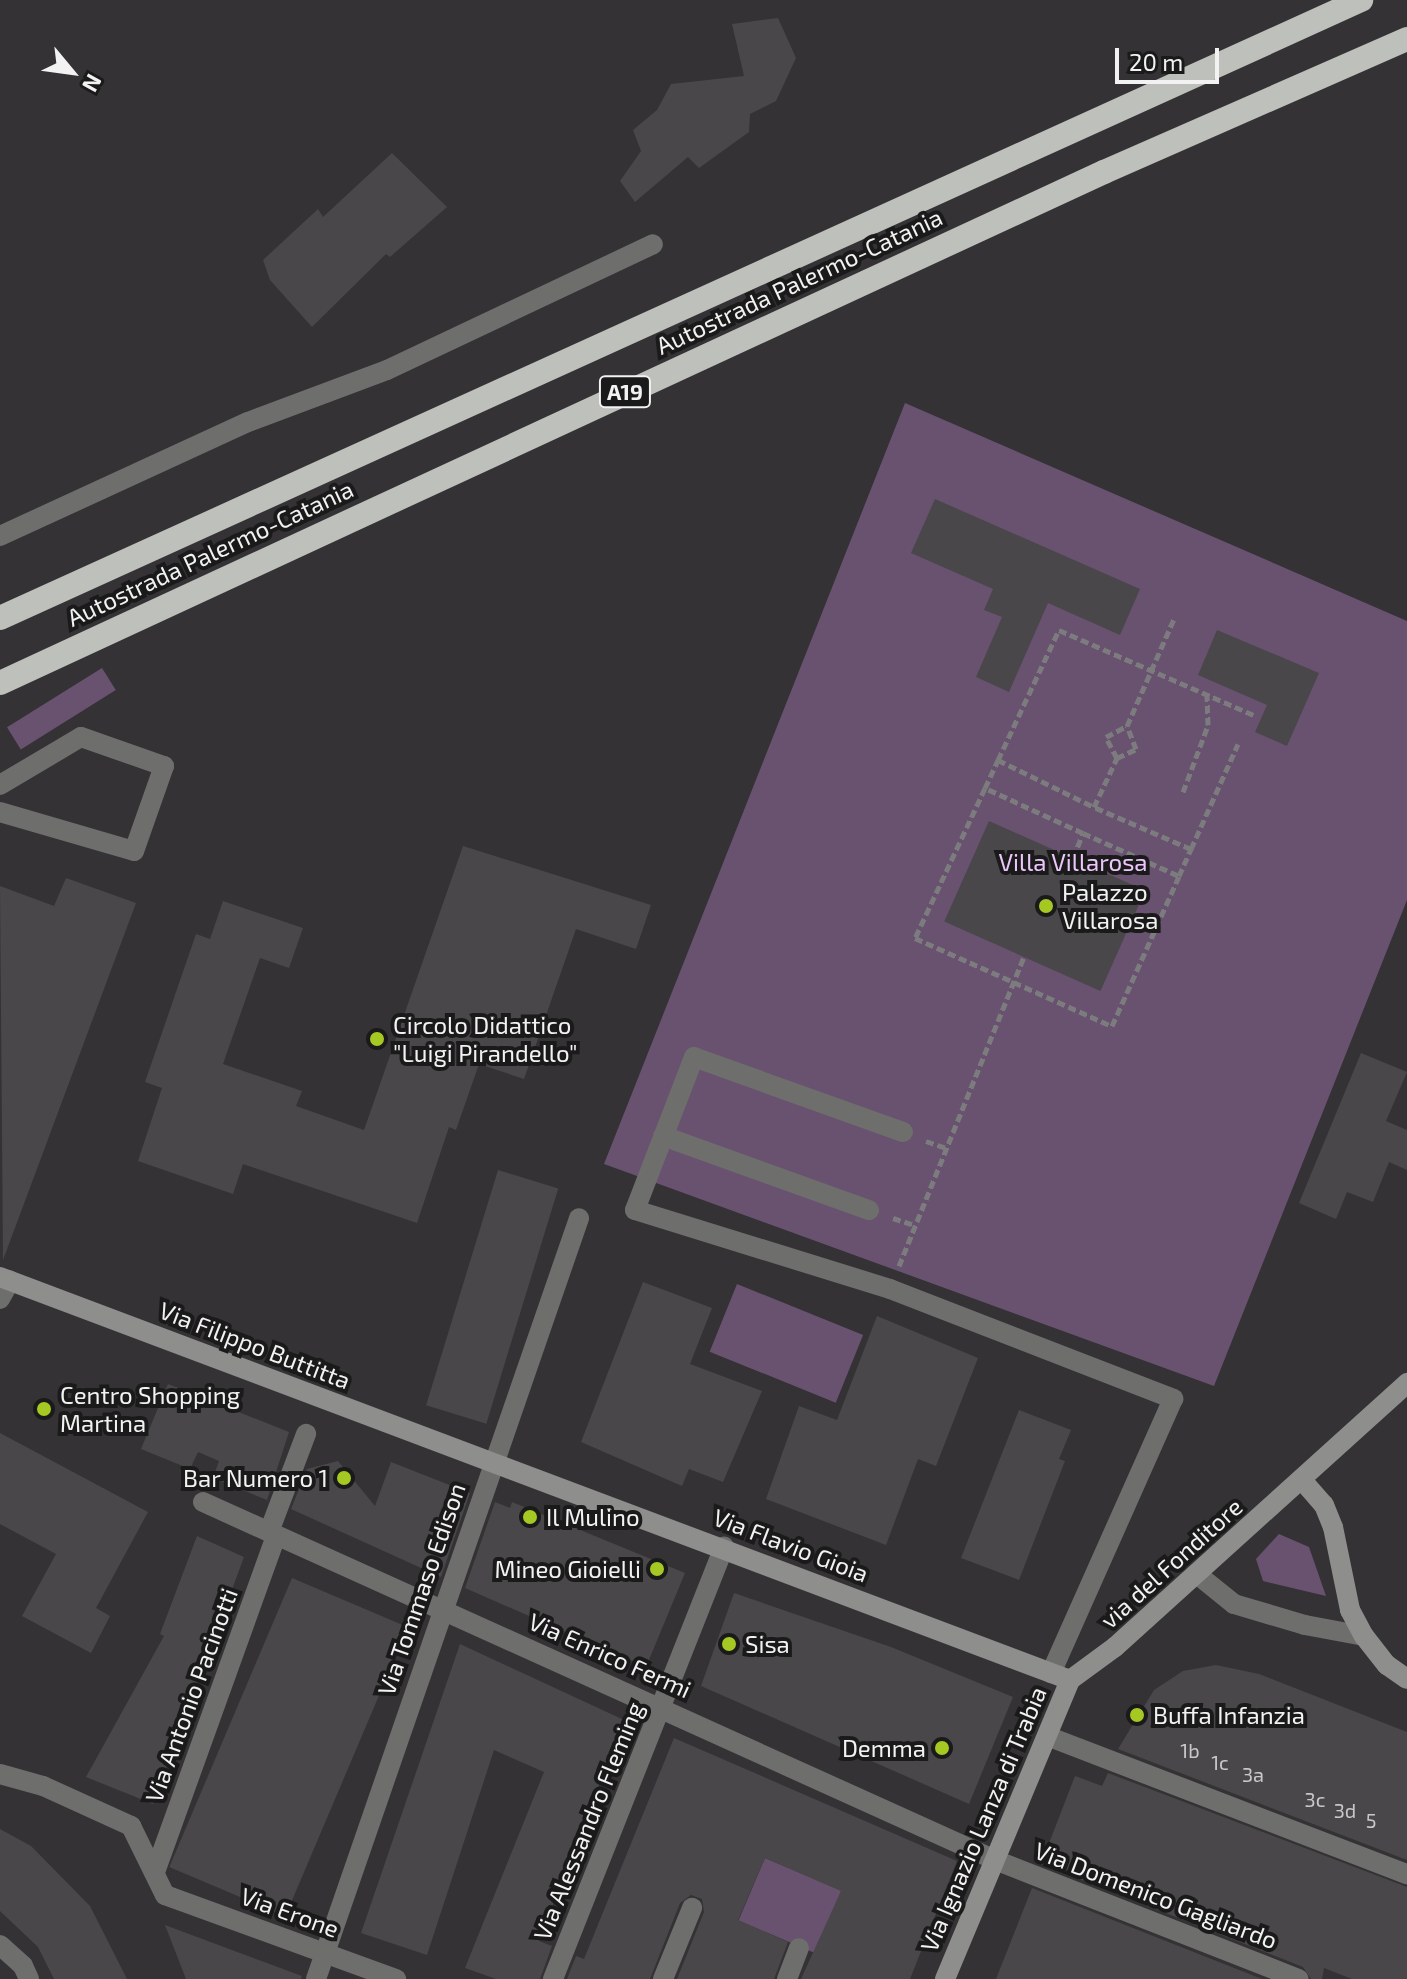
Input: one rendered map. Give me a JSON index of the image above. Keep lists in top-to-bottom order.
{
  "streets": {
    "highway": ["Autostrada Palermo-Catania", "A19"],
    "main road": [
      "Via Filippo Buttitta",
      "Via Flavio Gioia",
      "via del Fonditore",
      "Via Ignazio Lanza di Trabia"
    ],
    "street": [
      "Via Tommaso Edison",
      "Via Enrico Fermi",
      "Via Antonio Pacinotti",
      "Via Alessandro Fleming",
      "Via Domenico Gagliardo",
      "Via Erone"
    ]
  },
  "crossings": [
    ["Via Filippo Buttitta", "Via Flavio Gioia"],
    ["Via Filippo Buttitta", "Via Tommaso Edison"],
    ["Via Flavio Gioia", "via del Fonditore"],
    ["Via Flavio Gioia", "Via Tommaso Edison"],
    ["Via Flavio Gioia", "Via Ignazio Lanza di Trabia"],
    ["Via Flavio Gioia", "Via Alessandro Fleming"],
    ["via del Fonditore", "Via Ignazio Lanza di Trabia"],
    ["Via Tommaso Edison", "Via Enrico Fermi"],
    ["Via Tommaso Edison", "Via Erone"],
    ["Via Enrico Fermi", "Via Antonio Pacinotti"],
    ["Via Enrico Fermi", "Via Ignazio Lanza di Trabia"],
    ["Via Enrico Fermi", "Via Alessandro Fleming"],
    ["Via Enrico Fermi", "Via Domenico Gagliardo"],
    ["Via Antonio Pacinotti", "Via Erone"],
    ["Via Ignazio Lanza di Trabia", "Via Domenico Gagliardo"]
  ],
  "parks": ["Villa Villarosa"],
  "places": [
    "Palazzo Villarosa",
    "Circolo Didattico \"Luigi Pirandello\"",
    "Centro Shopping Martina",
    "Bar Numero 1",
    "Il Mulino",
    "Mineo Gioielli",
    "Sisa",
    "Buffa Infanzia",
    "Demma"
  ],
  "house_numbers": [
    "1b",
    "1c",
    "3a",
    "3c",
    "3d",
    "5"
  ],
  "scale_bar": "20 m",
  "north": "bottom right"
}
